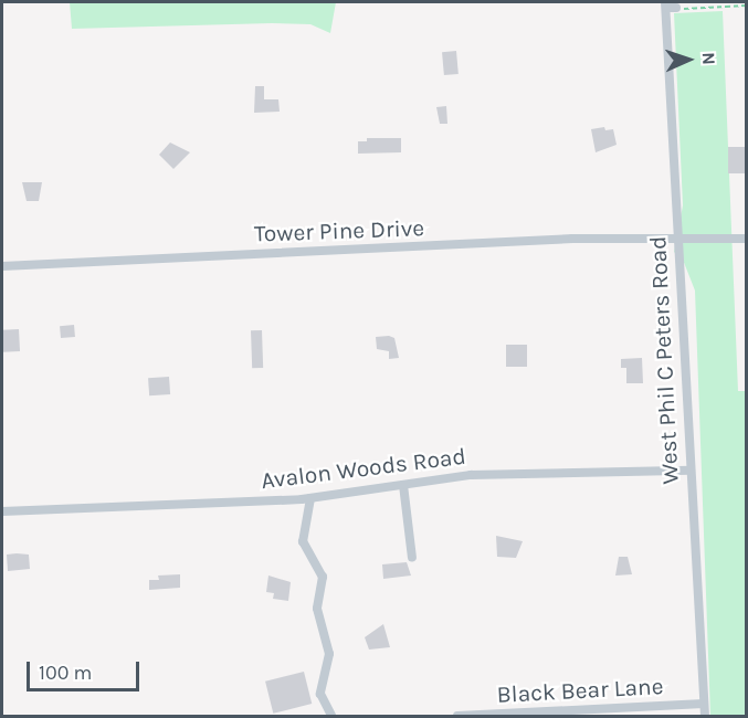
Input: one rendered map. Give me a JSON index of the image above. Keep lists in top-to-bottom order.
{
  "streets": {
    "street": [
      "Tower Pine Drive",
      "West Phil C Peters Road",
      "Avalon Woods Road",
      "Black Bear Lane"
    ]
  },
  "crossings": [
    ["Tower Pine Drive", "West Phil C Peters Road"],
    ["West Phil C Peters Road", "Avalon Woods Road"],
    ["West Phil C Peters Road", "Black Bear Lane"]
  ],
  "scale_bar": "100 m",
  "north": "right"
}
